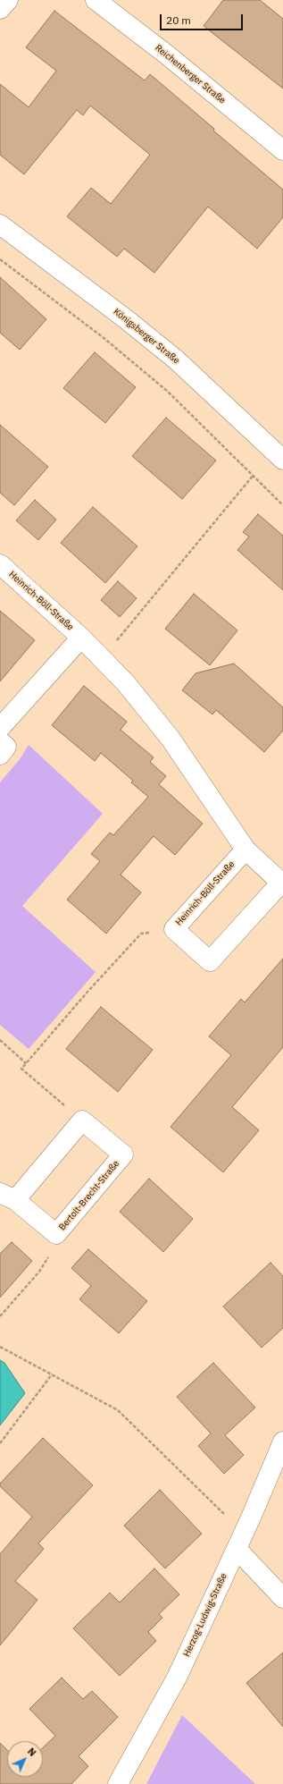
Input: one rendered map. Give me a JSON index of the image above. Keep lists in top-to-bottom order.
{
  "streets": {
    "street": [
      "Reichenberger Straße",
      "Königsberger Straße",
      "Heinrich-Böll-Straße",
      "Bertolt-Brecht-Straße",
      "Herzog-Ludwig-Straße"
    ]
  },
  "scale_bar": "20 m",
  "north": "top right"
}
